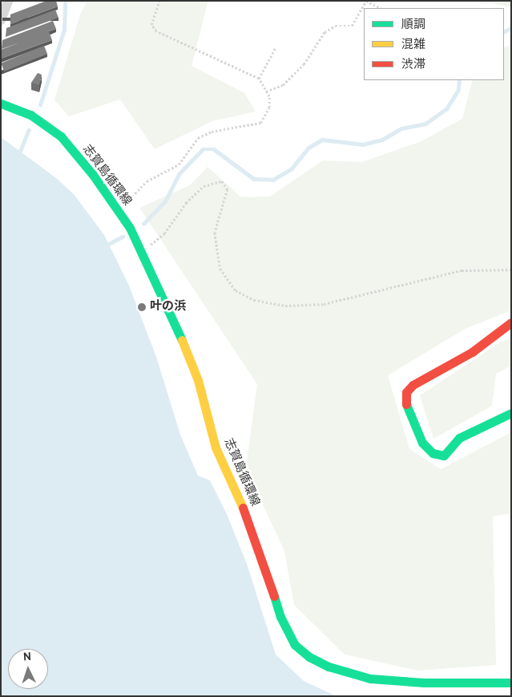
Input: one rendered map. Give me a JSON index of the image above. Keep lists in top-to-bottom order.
{
  "streets": {
    "main road": ["志賀島循環線"]
  },
  "places": ["叶の浜"],
  "legend": ["順調", "混雑", "渋滞"],
  "north": "top"
}
